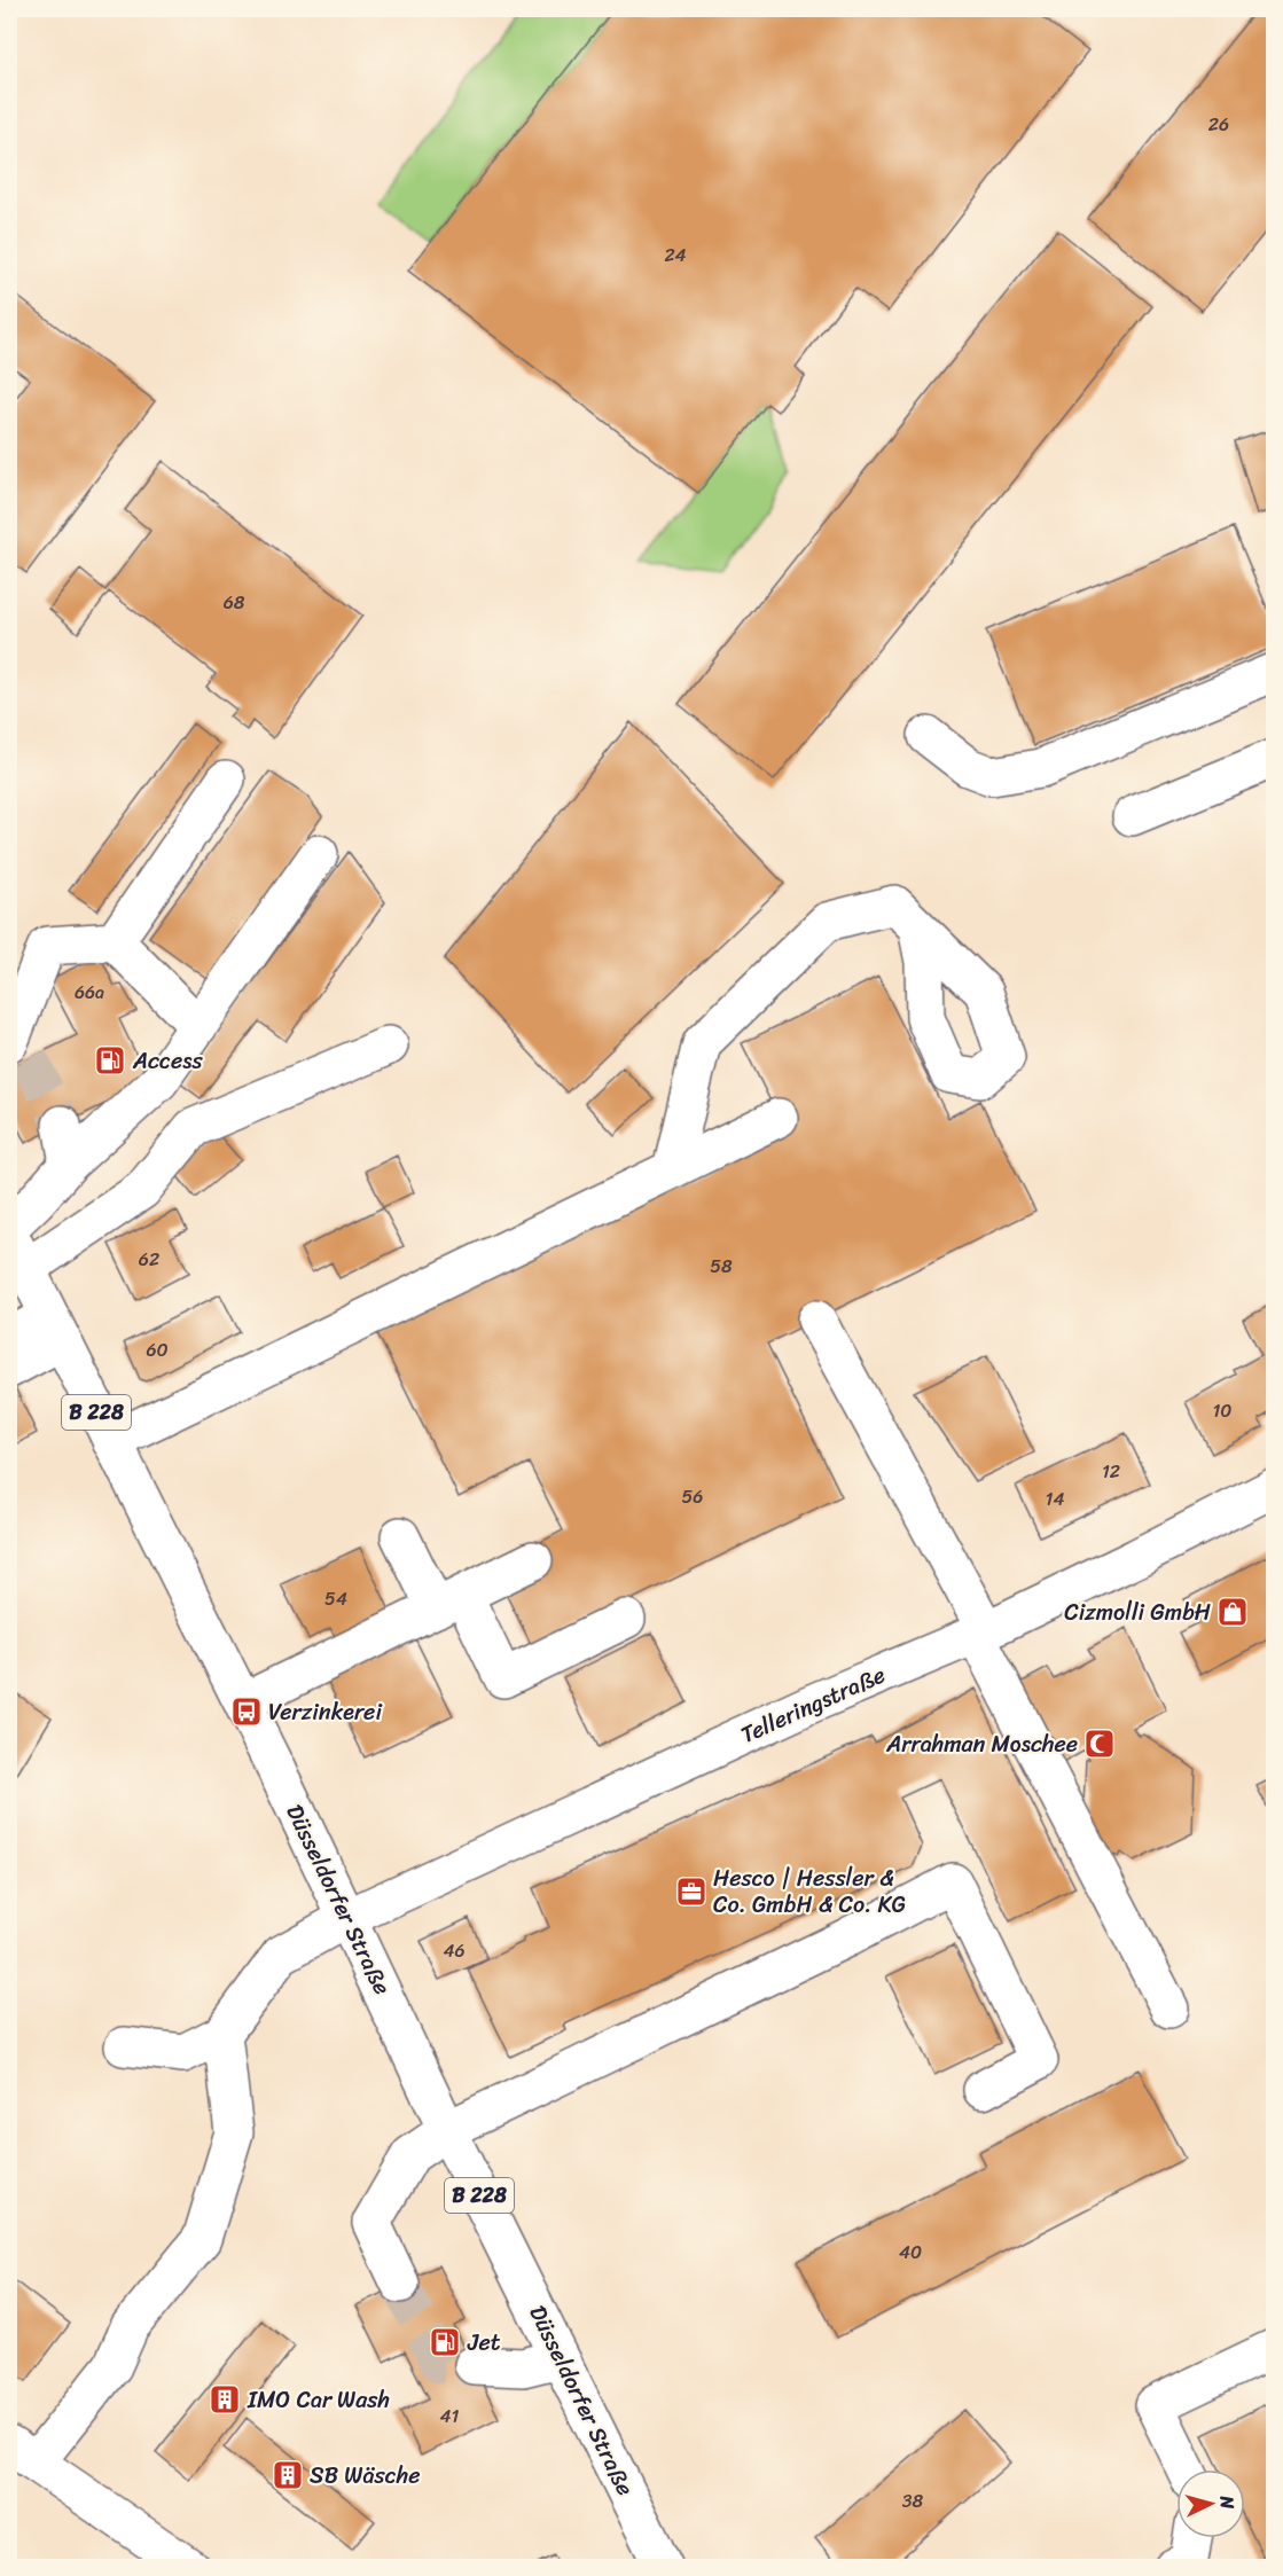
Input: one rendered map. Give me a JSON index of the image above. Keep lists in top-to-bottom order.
{
  "streets": {
    "main road": ["B 228", "Telleringstraße", "Düsseldorfer Straße"]
  },
  "crossings": [
    ["Telleringstraße", "Düsseldorfer Straße"]
  ],
  "places": {
    "fuel station": ["Access", "Jet"],
    "shop": ["Cizmolli GmbH"],
    "bus stop": ["Verzinkerei"],
    "mosque": ["Arrahman Moschee"],
    "office": ["Hesco | Hessler & Co. GmbH & Co. KG"],
    "building": ["IMO Car Wash", "SB Wäsche"]
  },
  "house_numbers": [
    "26",
    "24",
    "68",
    "66a",
    "62",
    "58",
    "60",
    "10",
    "12",
    "56",
    "14",
    "54",
    "46",
    "40",
    "41",
    "38"
  ],
  "north": "right"
}
